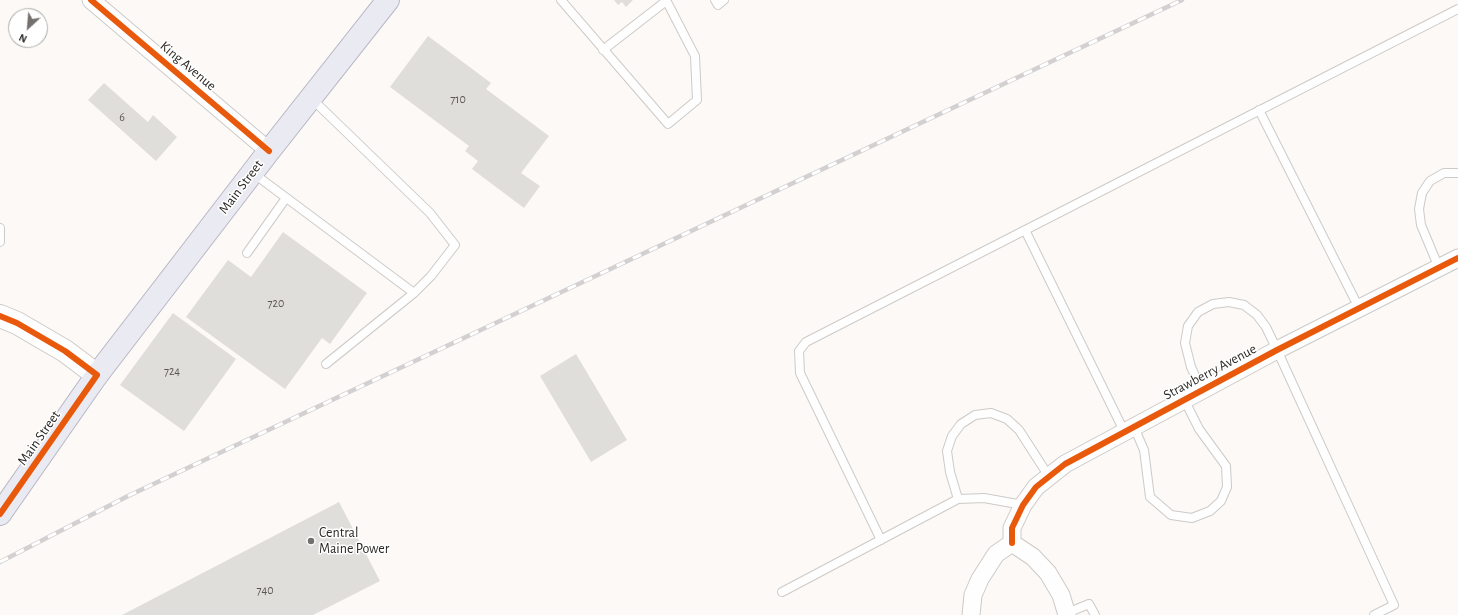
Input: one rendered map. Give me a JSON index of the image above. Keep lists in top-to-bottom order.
{
  "streets": {
    "highway": ["Main Street"],
    "street": ["King Avenue", "Strawberry Avenue"]
  },
  "crossings": [
    ["King Avenue", "Main Street"]
  ],
  "places": ["Central Maine Power"],
  "house_numbers": [
    "710",
    "6",
    "720",
    "724",
    "740"
  ],
  "north": "bottom left"
}
